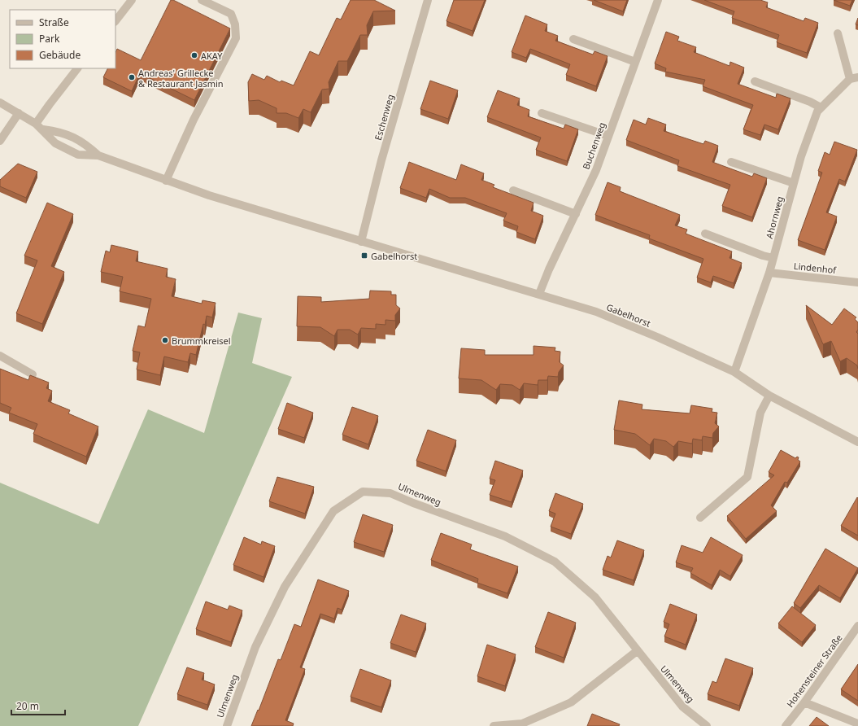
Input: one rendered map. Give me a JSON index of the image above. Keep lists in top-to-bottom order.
{
  "streets": {
    "street": [
      "Eschenweg",
      "Buchenweg",
      "Ahornweg",
      "Lindenhof",
      "Gabelhorst",
      "Ulmenweg",
      "Hohensteiner Straße"
    ]
  },
  "crossings": [
    ["Eschenweg", "Gabelhorst"],
    ["Buchenweg", "Gabelhorst"],
    ["Ahornweg", "Lindenhof"],
    ["Ahornweg", "Gabelhorst"]
  ],
  "places": {
    "other": ["AKAY", "Andreas' Grillecke & Restaurant Jasmin", "Brummkreisel"],
    "transit": ["Gabelhorst"]
  },
  "legend": ["Straße", "Park", "Gebäude"],
  "scale_bar": "20 m"
}
